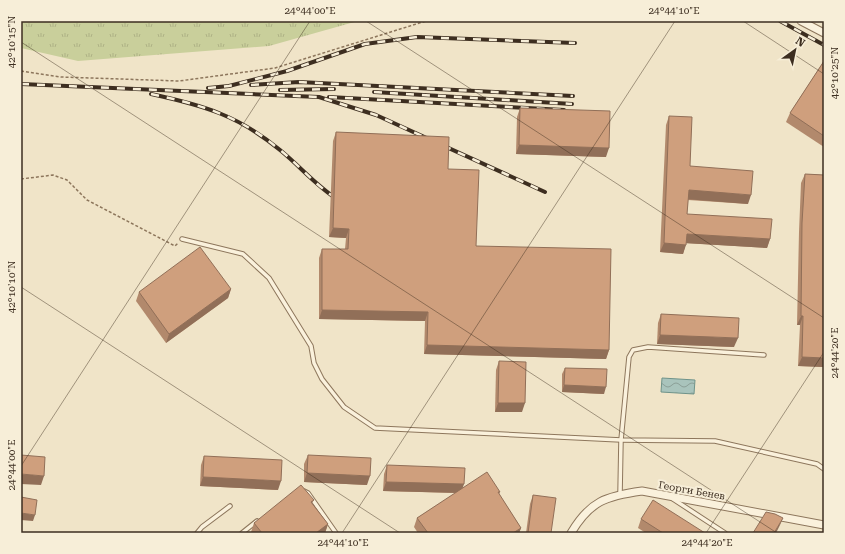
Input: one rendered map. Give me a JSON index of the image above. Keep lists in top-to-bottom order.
{
  "streets": {
    "street": ["Георги Бенев"]
  },
  "north": "top right",
  "coordinates": [
    "24°44'00\"E",
    "24°44'10\"E",
    "42°10'15\"N",
    "42°10'25\"N",
    "42°10'10\"N",
    "24°44'20\"E"
  ]
}
